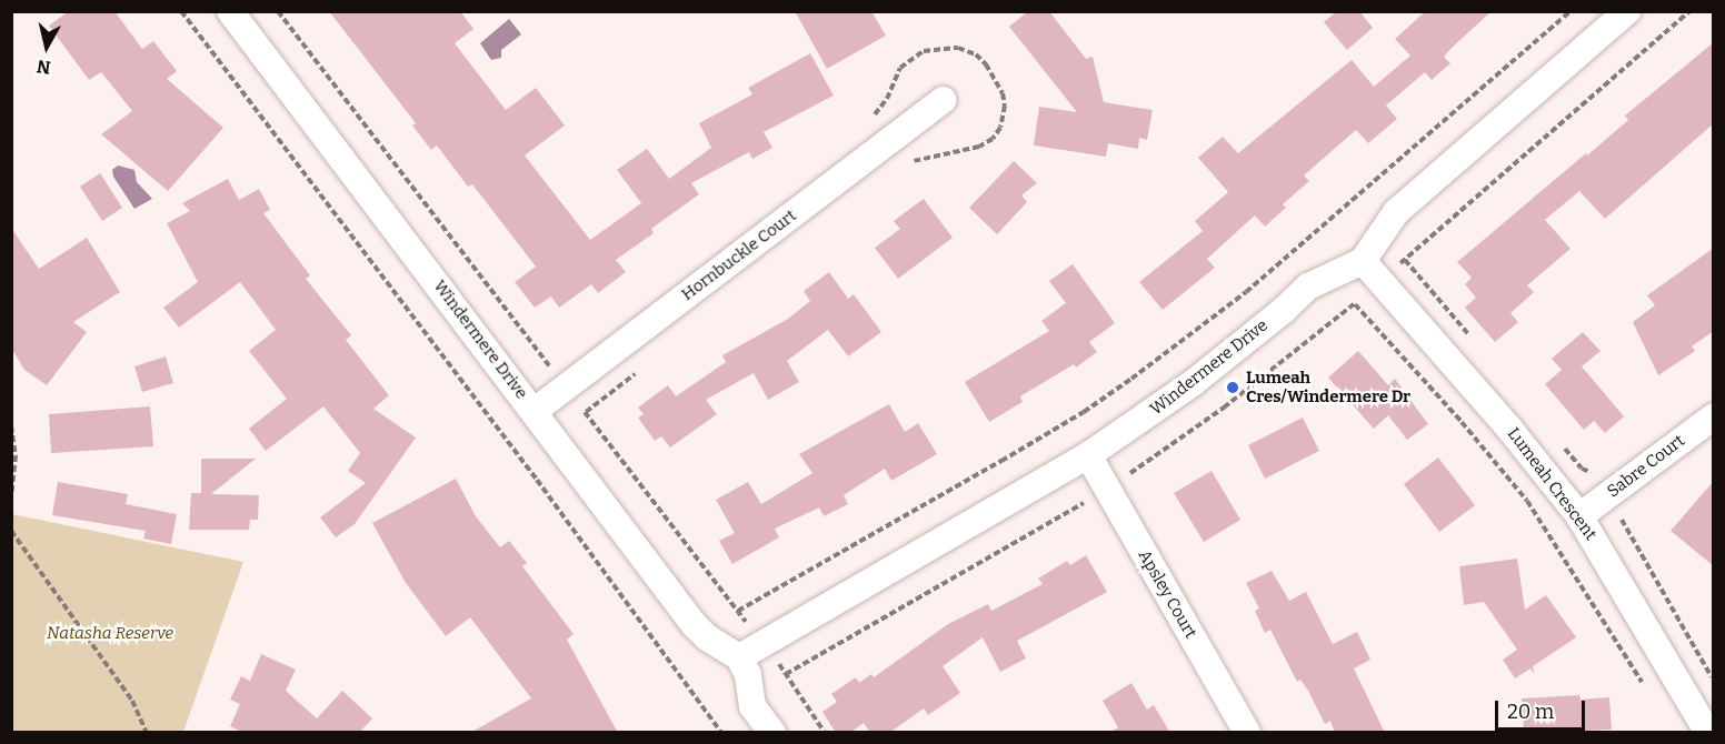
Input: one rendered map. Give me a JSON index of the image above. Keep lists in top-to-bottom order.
{
  "streets": {
    "street": [
      "Hornbuckle Court",
      "Windermere Drive",
      "Sabre Court",
      "Lumeah Crescent",
      "Apsley Court"
    ]
  },
  "crossings": [
    ["Hornbuckle Court", "Windermere Drive"],
    ["Windermere Drive", "Lumeah Crescent"],
    ["Windermere Drive", "Apsley Court"],
    ["Sabre Court", "Lumeah Crescent"]
  ],
  "parks": ["Natasha Reserve"],
  "places": ["Lumeah Cres/Windermere Dr"],
  "scale_bar": "20 m",
  "north": "bottom"
}
